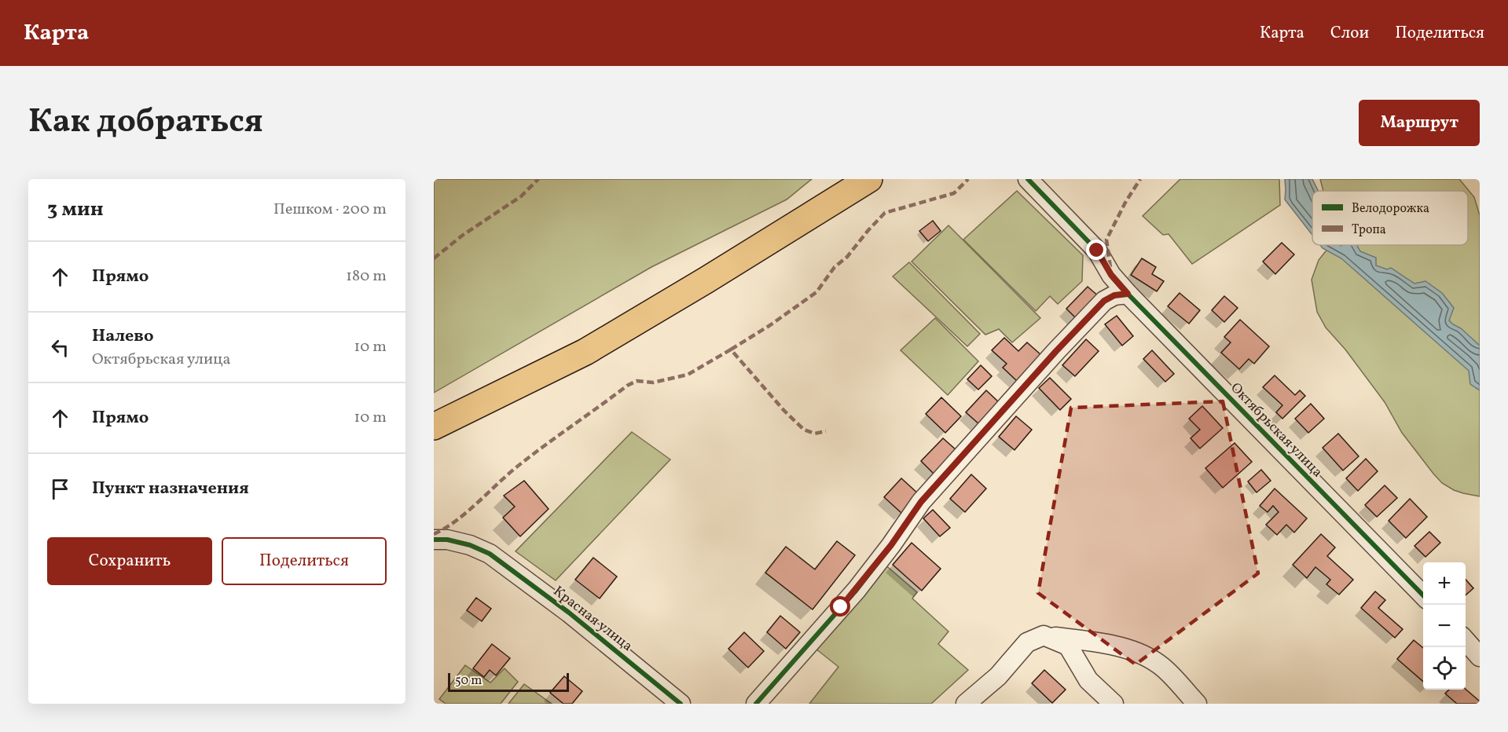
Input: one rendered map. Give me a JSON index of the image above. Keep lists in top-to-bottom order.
{
  "streets": {
    "street": ["Октябрьская улица", "Красная улица"]
  },
  "legend": ["Велодорожка", "Тропа"],
  "scale_bar": "50 m",
  "page": {
    "header": "Карта",
    "nav": ["Карта", "Слои", "Поделиться"],
    "title": "Как добраться",
    "buttons": [
      "Маршрут",
      ["Сохранить", "Поделиться"]
    ],
    "heading": ["3 мин", "Пешком · 200 m"],
    "list": [
      ["Прямо", "180 m"],
      ["Налево", "Октябрьская улица", "10 m"],
      ["Прямо", "10 m"],
      "Пункт назначения"
    ],
    "map_buttons": ["+", "−"],
    "scale": "50 m"
  }
}
